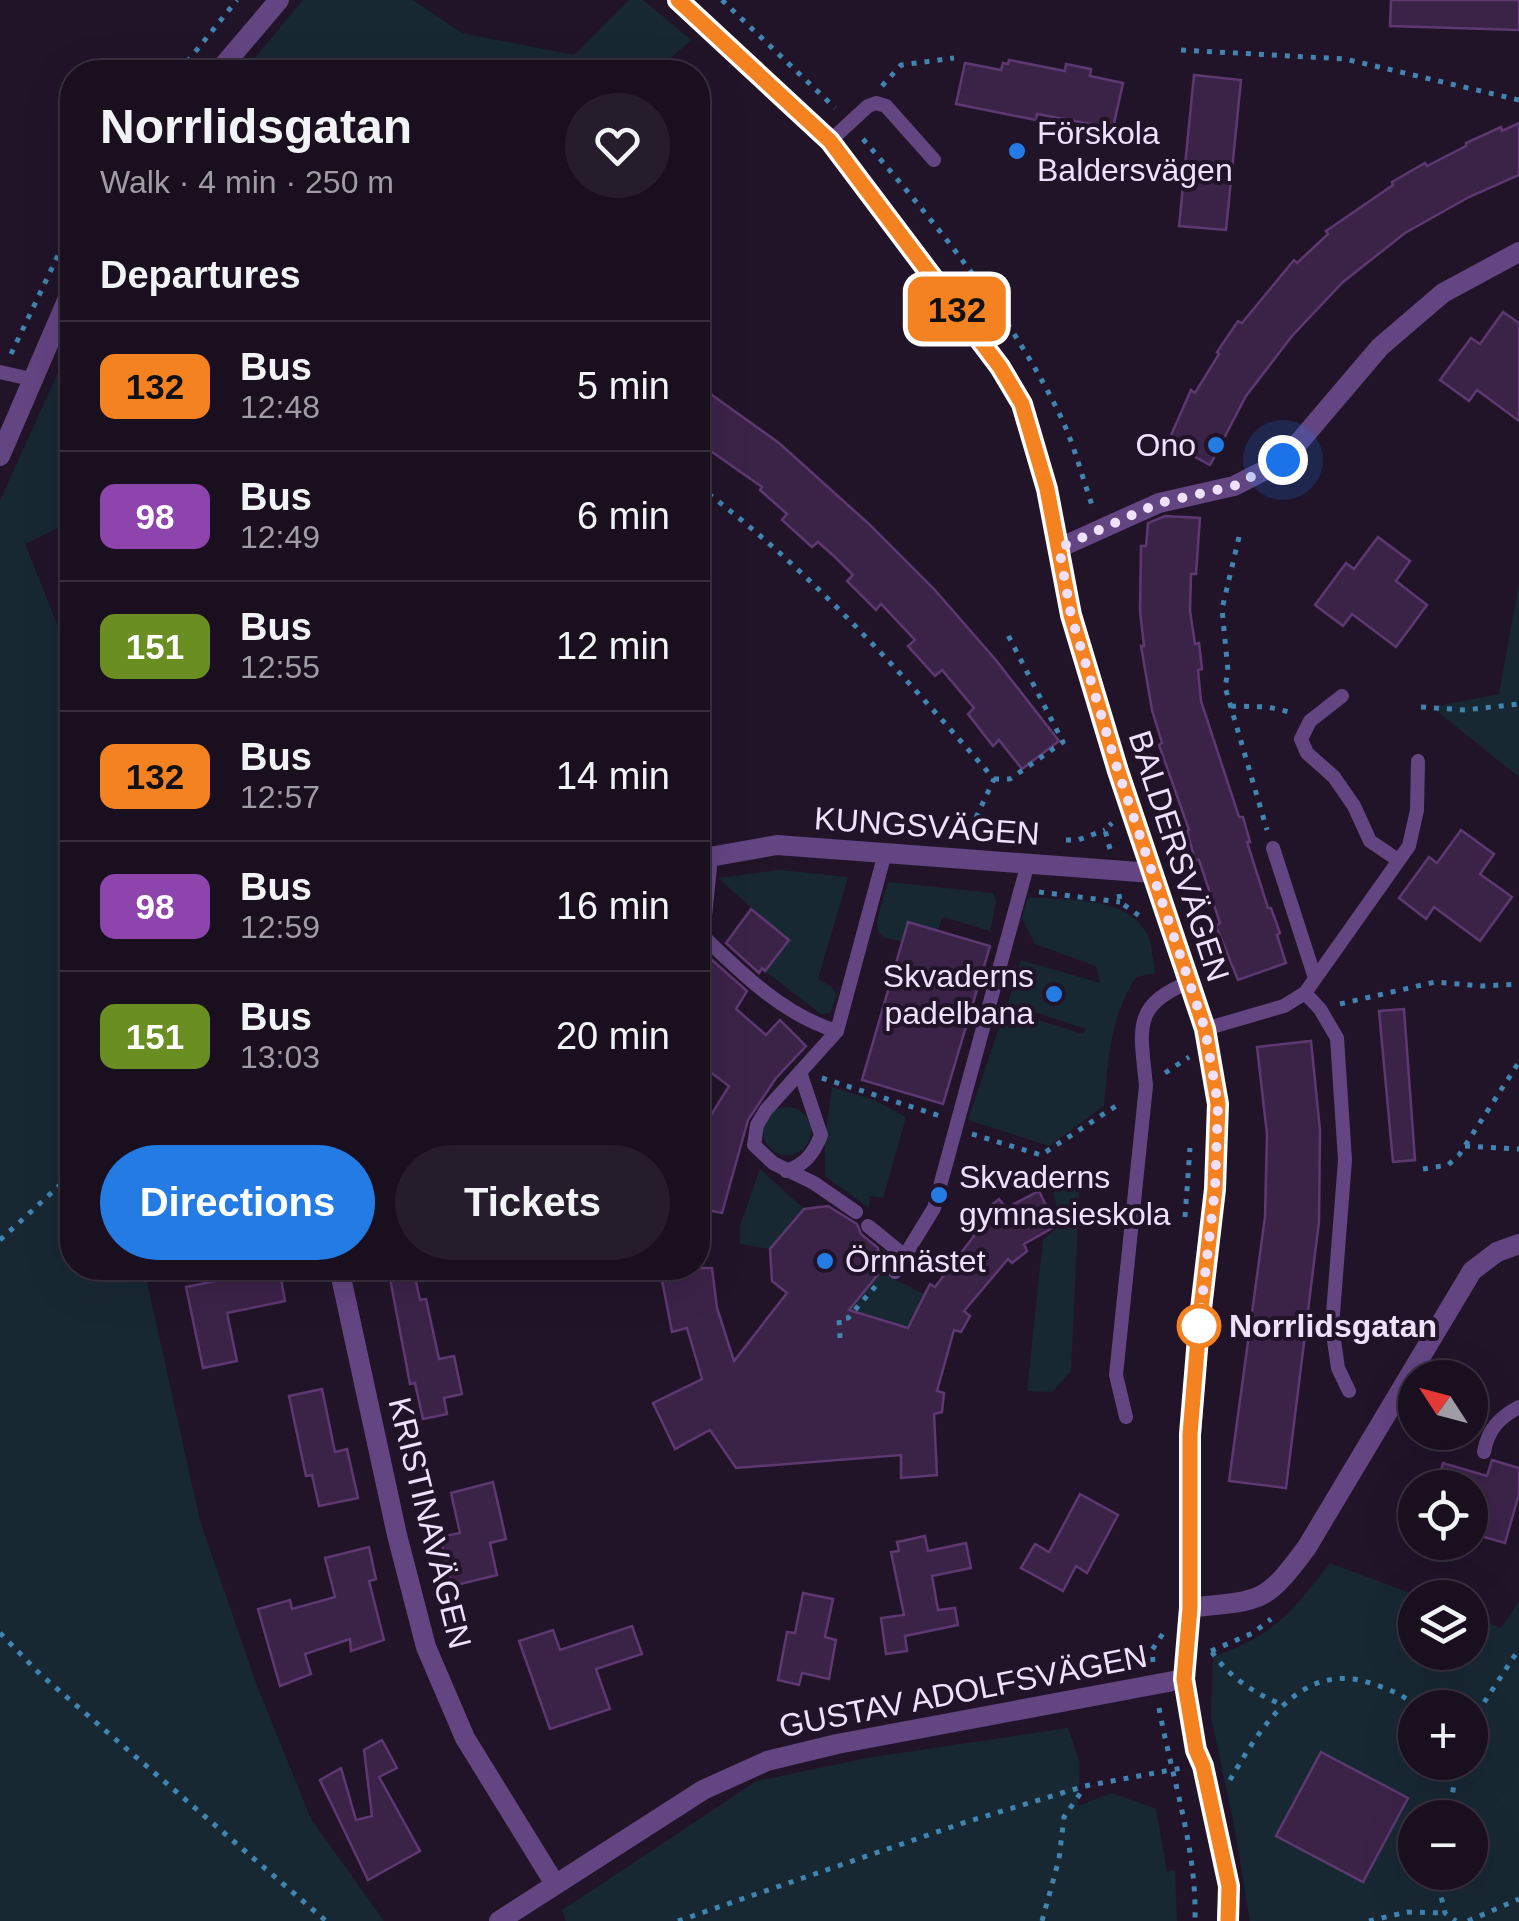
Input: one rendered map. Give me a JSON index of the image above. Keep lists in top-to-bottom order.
{
  "streets": {
    "street": [
      "KUNGSVÄGEN",
      "BALDERSVÄGEN",
      "KRISTINAVÄGEN",
      "GUSTAV ADOLFSVÄGEN"
    ]
  },
  "crossings": [
    ["KUNGSVÄGEN", "BALDERSVÄGEN"],
    ["BALDERSVÄGEN", "GUSTAV ADOLFSVÄGEN"],
    ["KRISTINAVÄGEN", "GUSTAV ADOLFSVÄGEN"]
  ],
  "places": [
    "Förskola Baldersvägen",
    "Ono",
    "Skvaderns padelbana",
    "Skvaderns gymnasieskola",
    "Örnnästet",
    "Norrlidsgatan"
  ],
  "lines": ["bus line 132"],
  "north": "top left",
  "page": {
    "on_map": "132",
    "heading": [
      ["Norrlidsgatan", "Walk · 4 min · 250 m"],
      "Departures"
    ],
    "list": [
      {
        "mark": "132",
        "name": "Bus",
        "note": "12:48",
        "value": "5 min"
      },
      {
        "mark": "98",
        "name": "Bus",
        "note": "12:49",
        "value": "6 min"
      },
      {
        "mark": "151",
        "name": "Bus",
        "note": "12:55",
        "value": "12 min"
      },
      {
        "mark": "132",
        "name": "Bus",
        "note": "12:57",
        "value": "14 min"
      },
      {
        "mark": "98",
        "name": "Bus",
        "note": "12:59",
        "value": "16 min"
      },
      {
        "mark": "151",
        "name": "Bus",
        "note": "13:03",
        "value": "20 min"
      }
    ],
    "buttons": ["Directions", "Tickets"],
    "map_buttons": ["+", "−"]
  }
}
